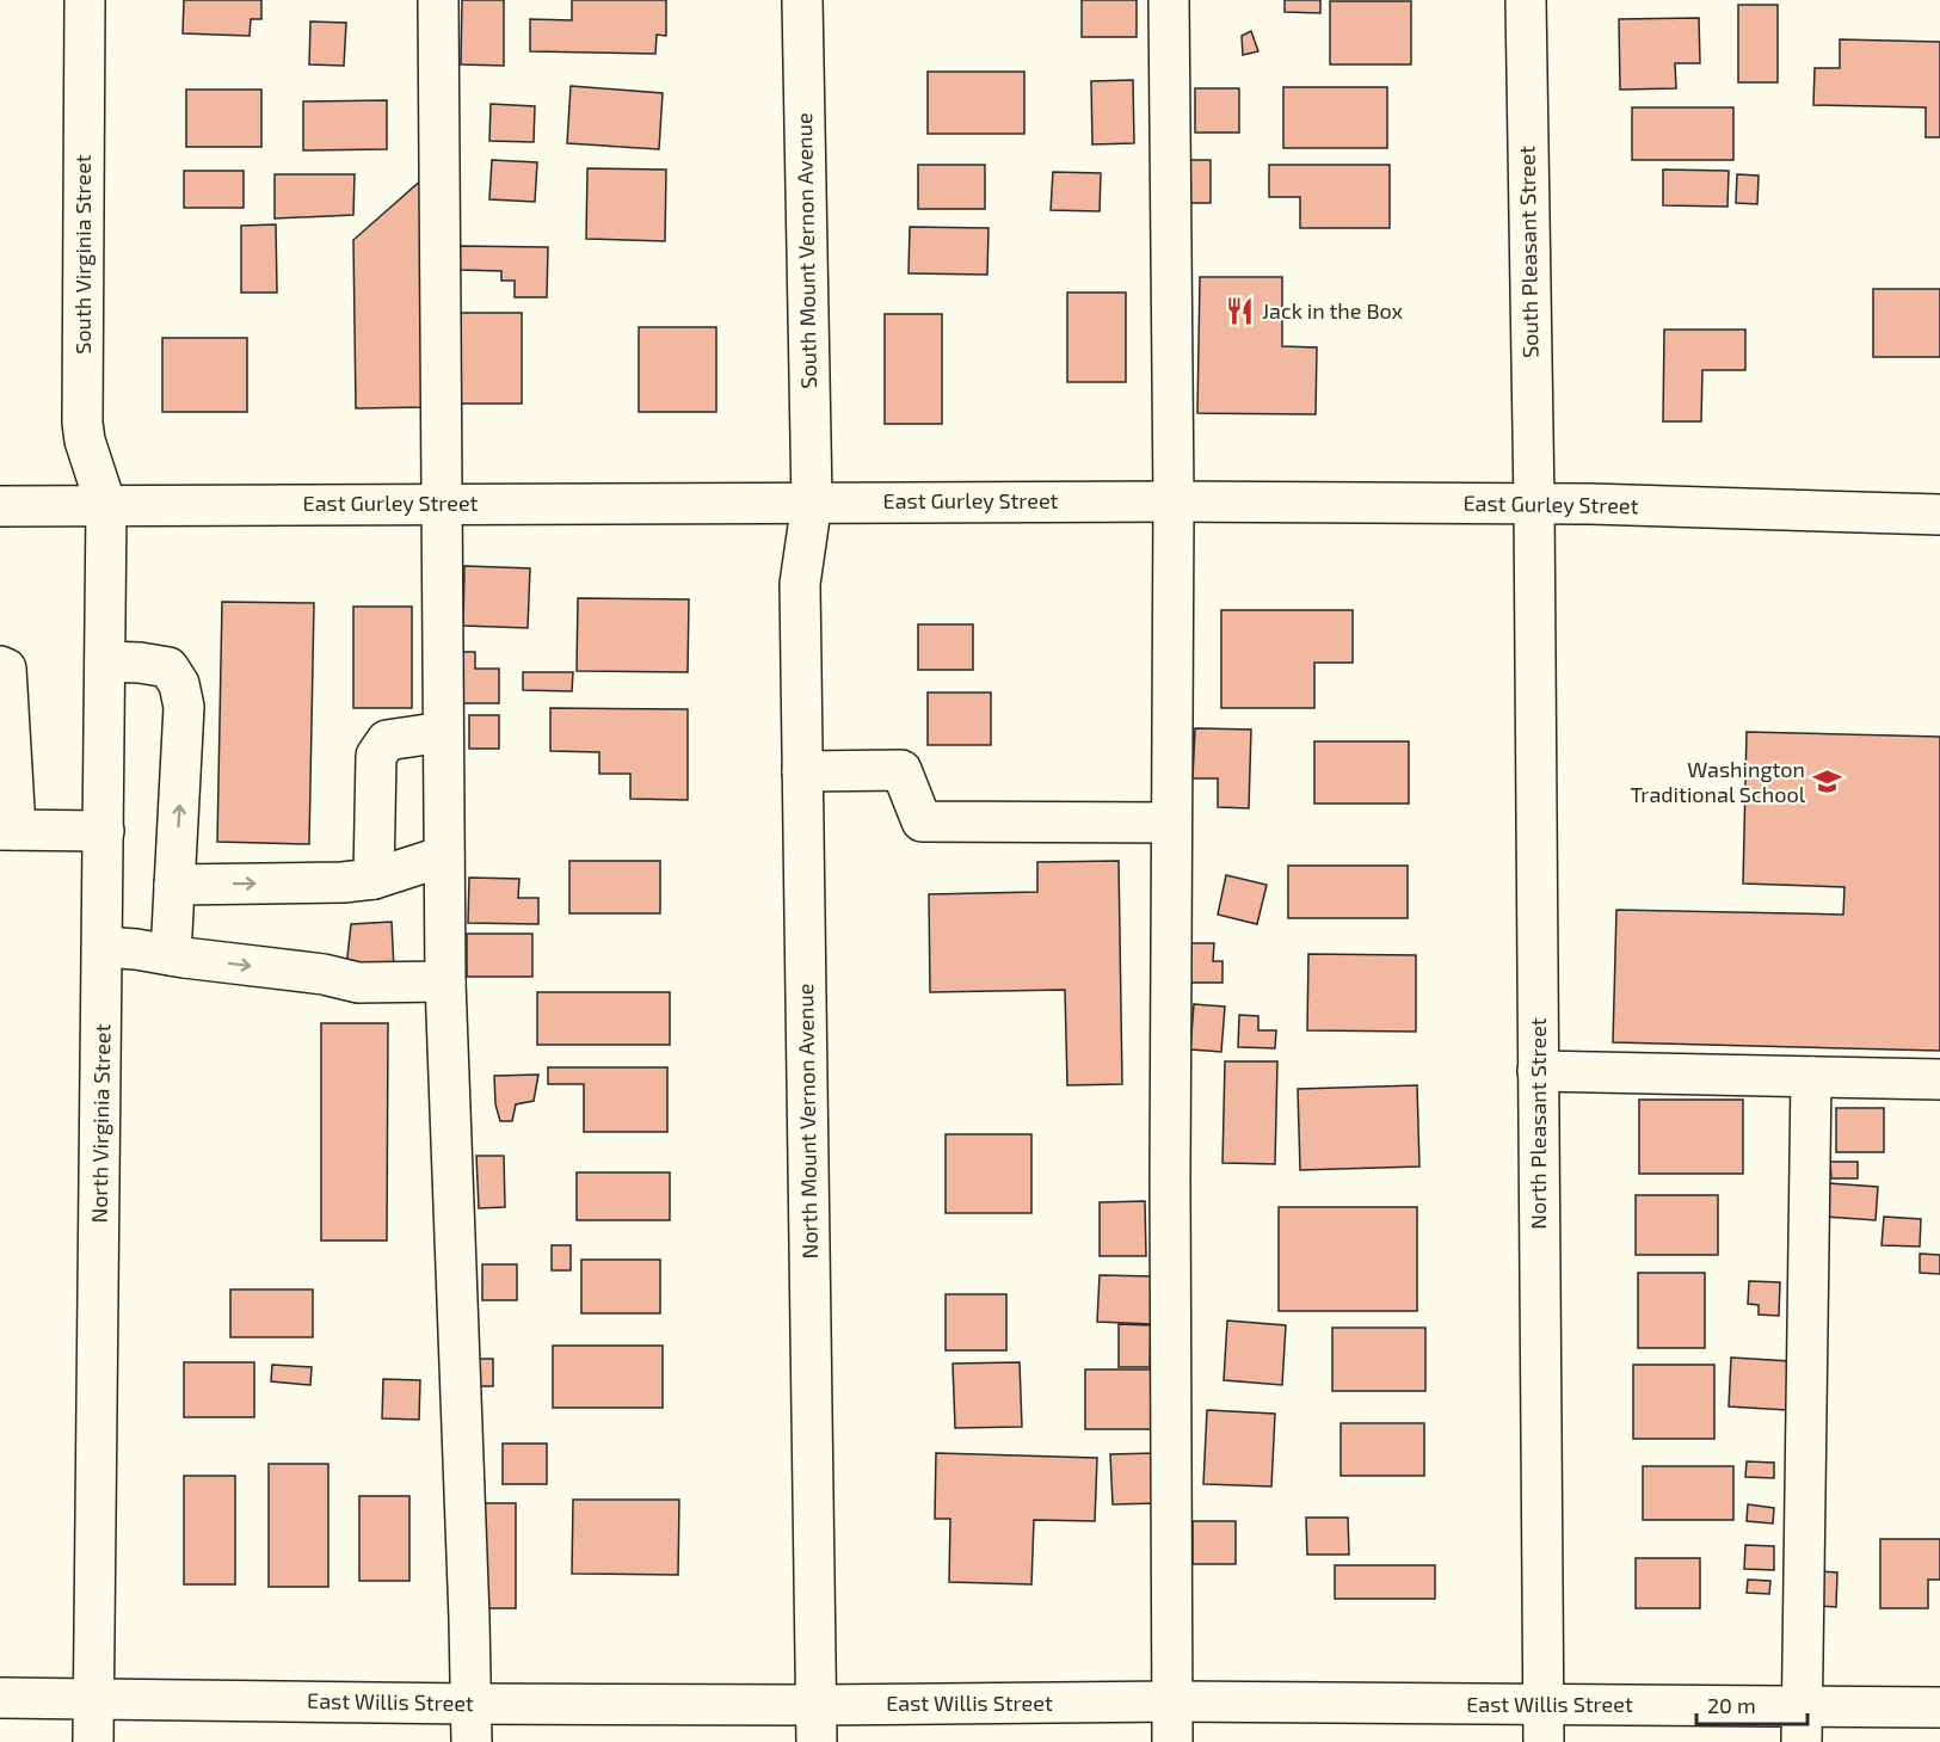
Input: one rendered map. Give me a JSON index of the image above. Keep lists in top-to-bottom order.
{
  "streets": {
    "street": [
      "South Mount Vernon Avenue",
      "South Pleasant Street",
      "South Virginia Street",
      "East Gurley Street",
      "North Mount Vernon Avenue",
      "North Virginia Street",
      "North Pleasant Street",
      "East Willis Street"
    ]
  },
  "crossings": [
    ["South Mount Vernon Avenue", "East Gurley Street"],
    ["South Mount Vernon Avenue", "North Mount Vernon Avenue"],
    ["South Pleasant Street", "East Gurley Street"],
    ["South Pleasant Street", "North Pleasant Street"],
    ["South Virginia Street", "East Gurley Street"],
    ["South Virginia Street", "North Virginia Street"],
    ["East Gurley Street", "North Mount Vernon Avenue"],
    ["East Gurley Street", "North Virginia Street"],
    ["East Gurley Street", "North Pleasant Street"],
    ["North Mount Vernon Avenue", "East Willis Street"],
    ["North Virginia Street", "East Willis Street"],
    ["North Pleasant Street", "East Willis Street"]
  ],
  "places": {
    "restaurant": ["Jack in the Box"],
    "school or university": ["Washington Traditional School"]
  },
  "scale_bar": "20 m"
}
